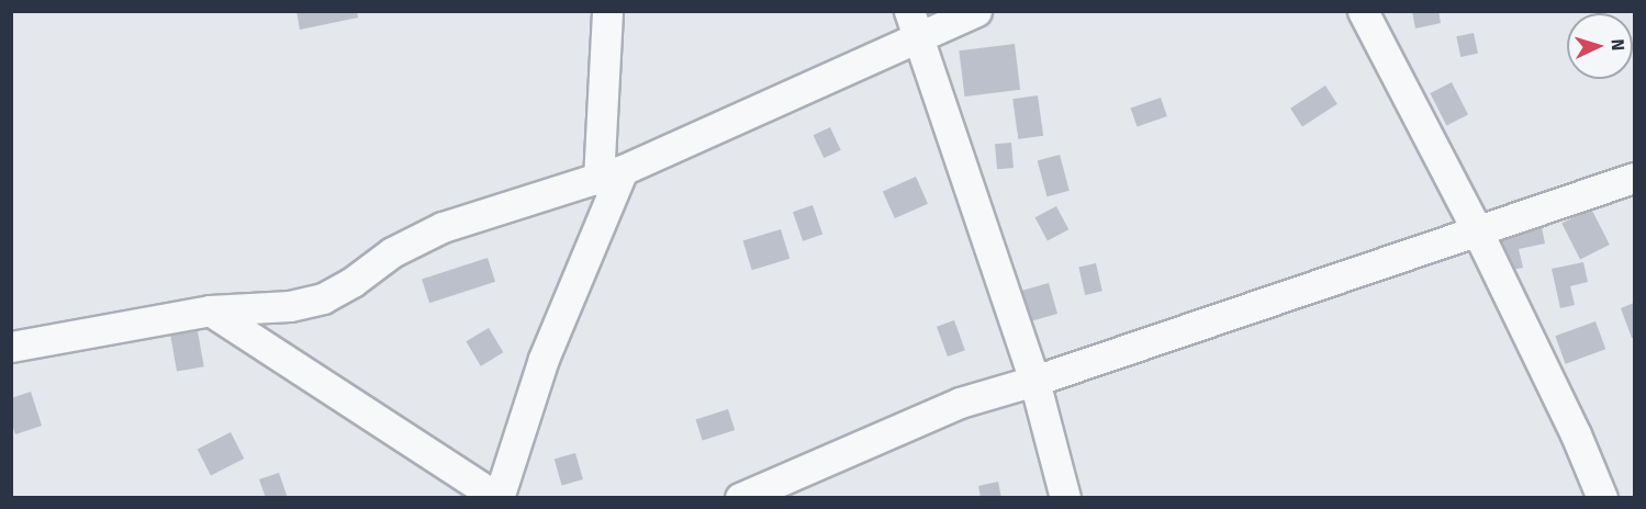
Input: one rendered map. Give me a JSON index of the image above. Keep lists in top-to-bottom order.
{
  "north": "right"
}
